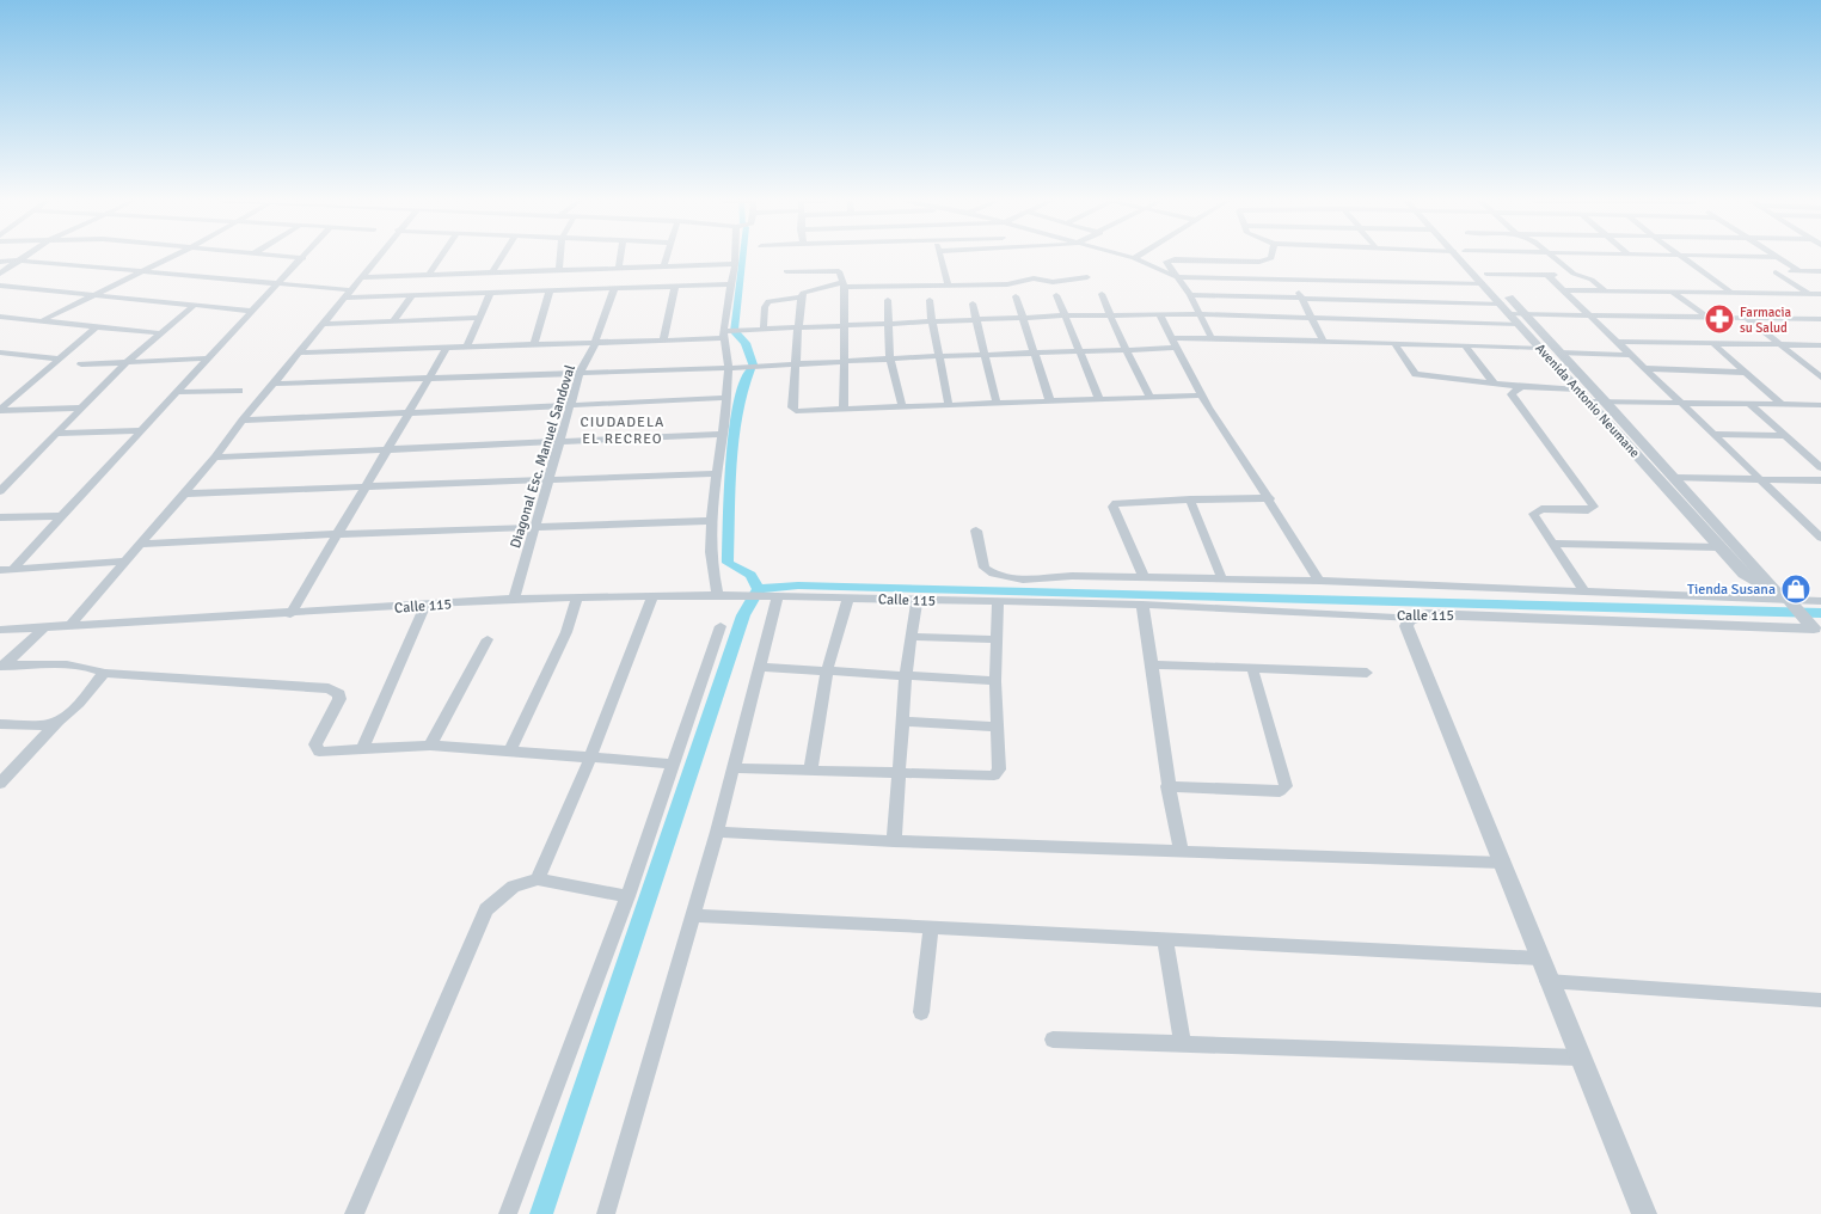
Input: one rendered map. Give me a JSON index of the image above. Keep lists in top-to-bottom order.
{
  "streets": {
    "street": ["Avenida Antonio Neumane", "Diagonal Esc. Manuel Sandoval", "Calle 115"]
  },
  "crossings": [
    ["Avenida Antonio Neumane", "Calle 115"],
    ["Diagonal Esc. Manuel Sandoval", "Calle 115"]
  ],
  "districts": ["CIUDADELA EL RECREO"],
  "places": {
    "pharmacy": ["Farmacia su Salud"],
    "shop": ["Tienda Susana"]
  }
}
